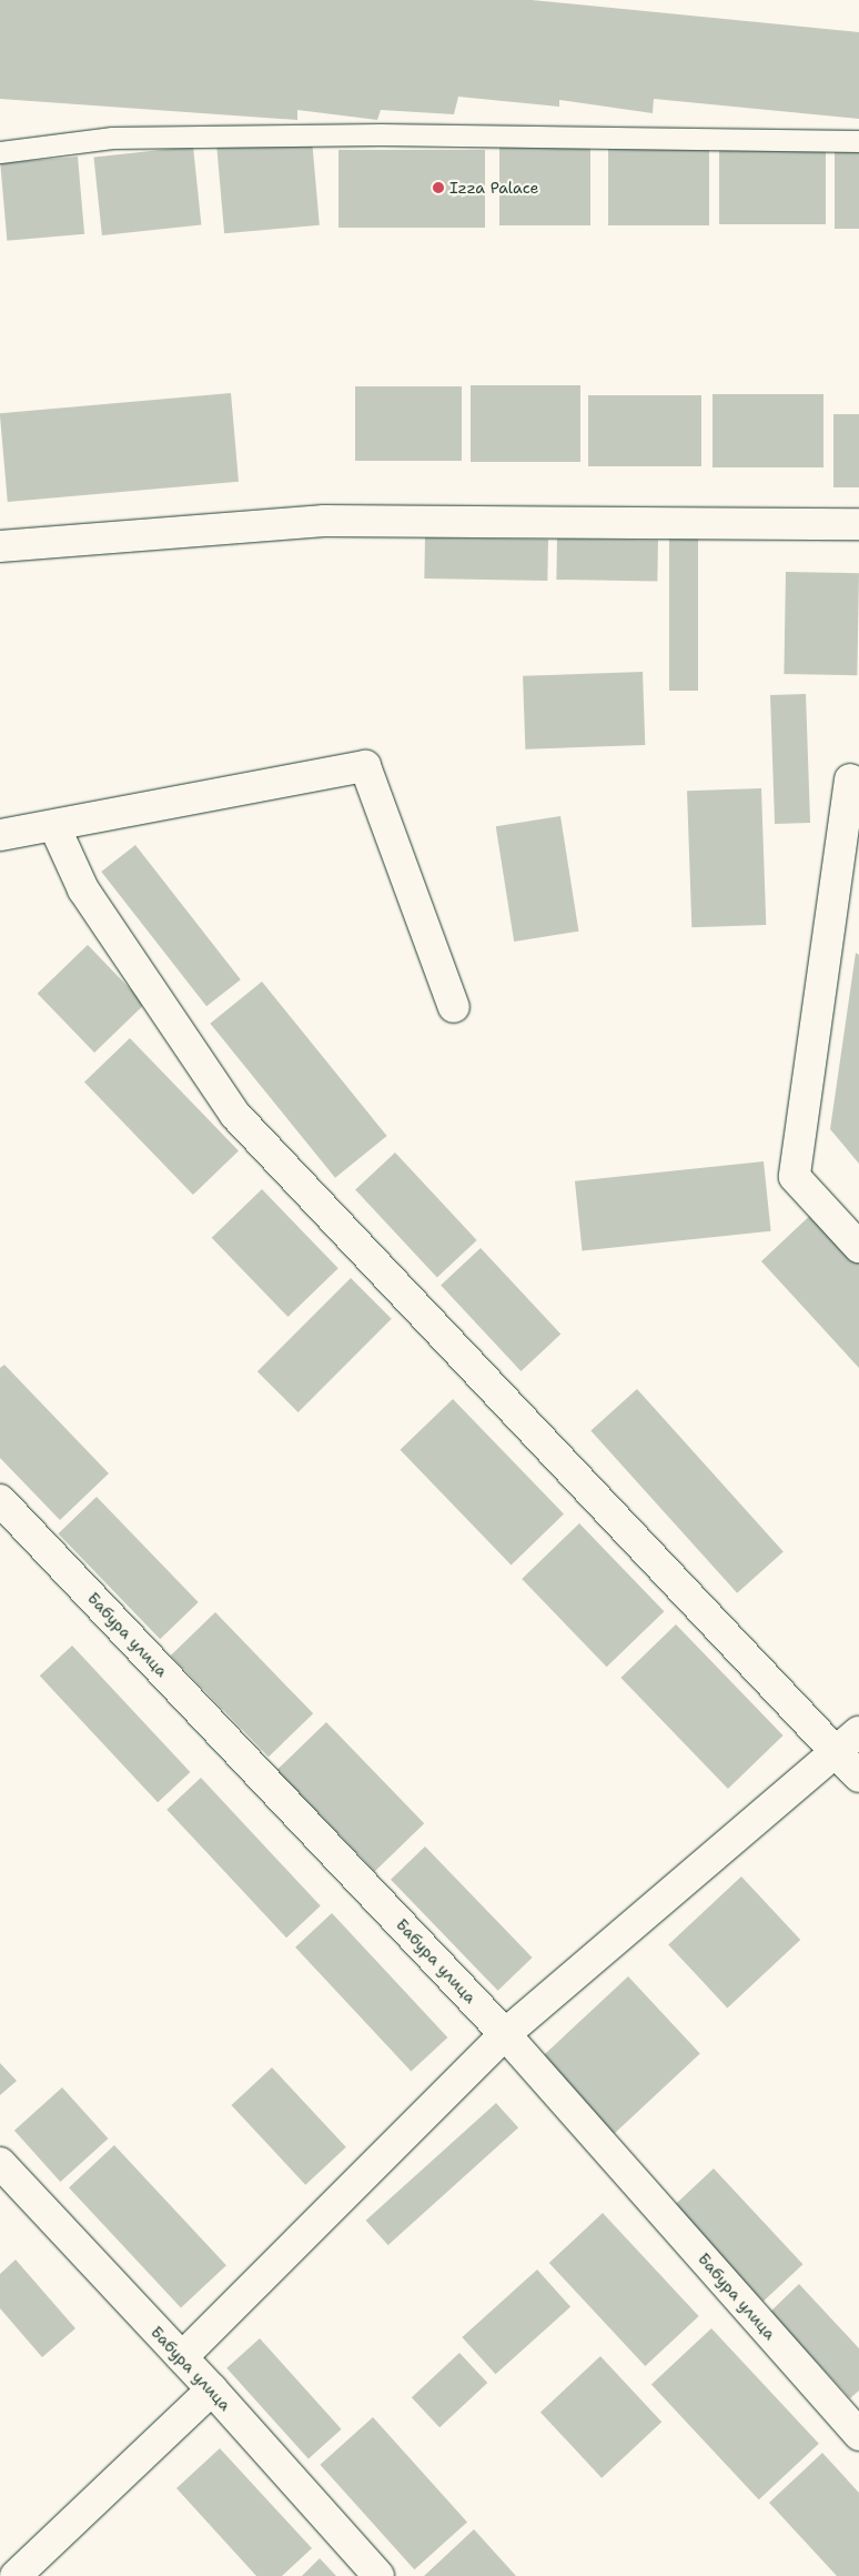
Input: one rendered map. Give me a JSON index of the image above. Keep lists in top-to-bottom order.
{
  "streets": {
    "street": ["Бабура улица"]
  },
  "places": ["Izza Palace"]
}
